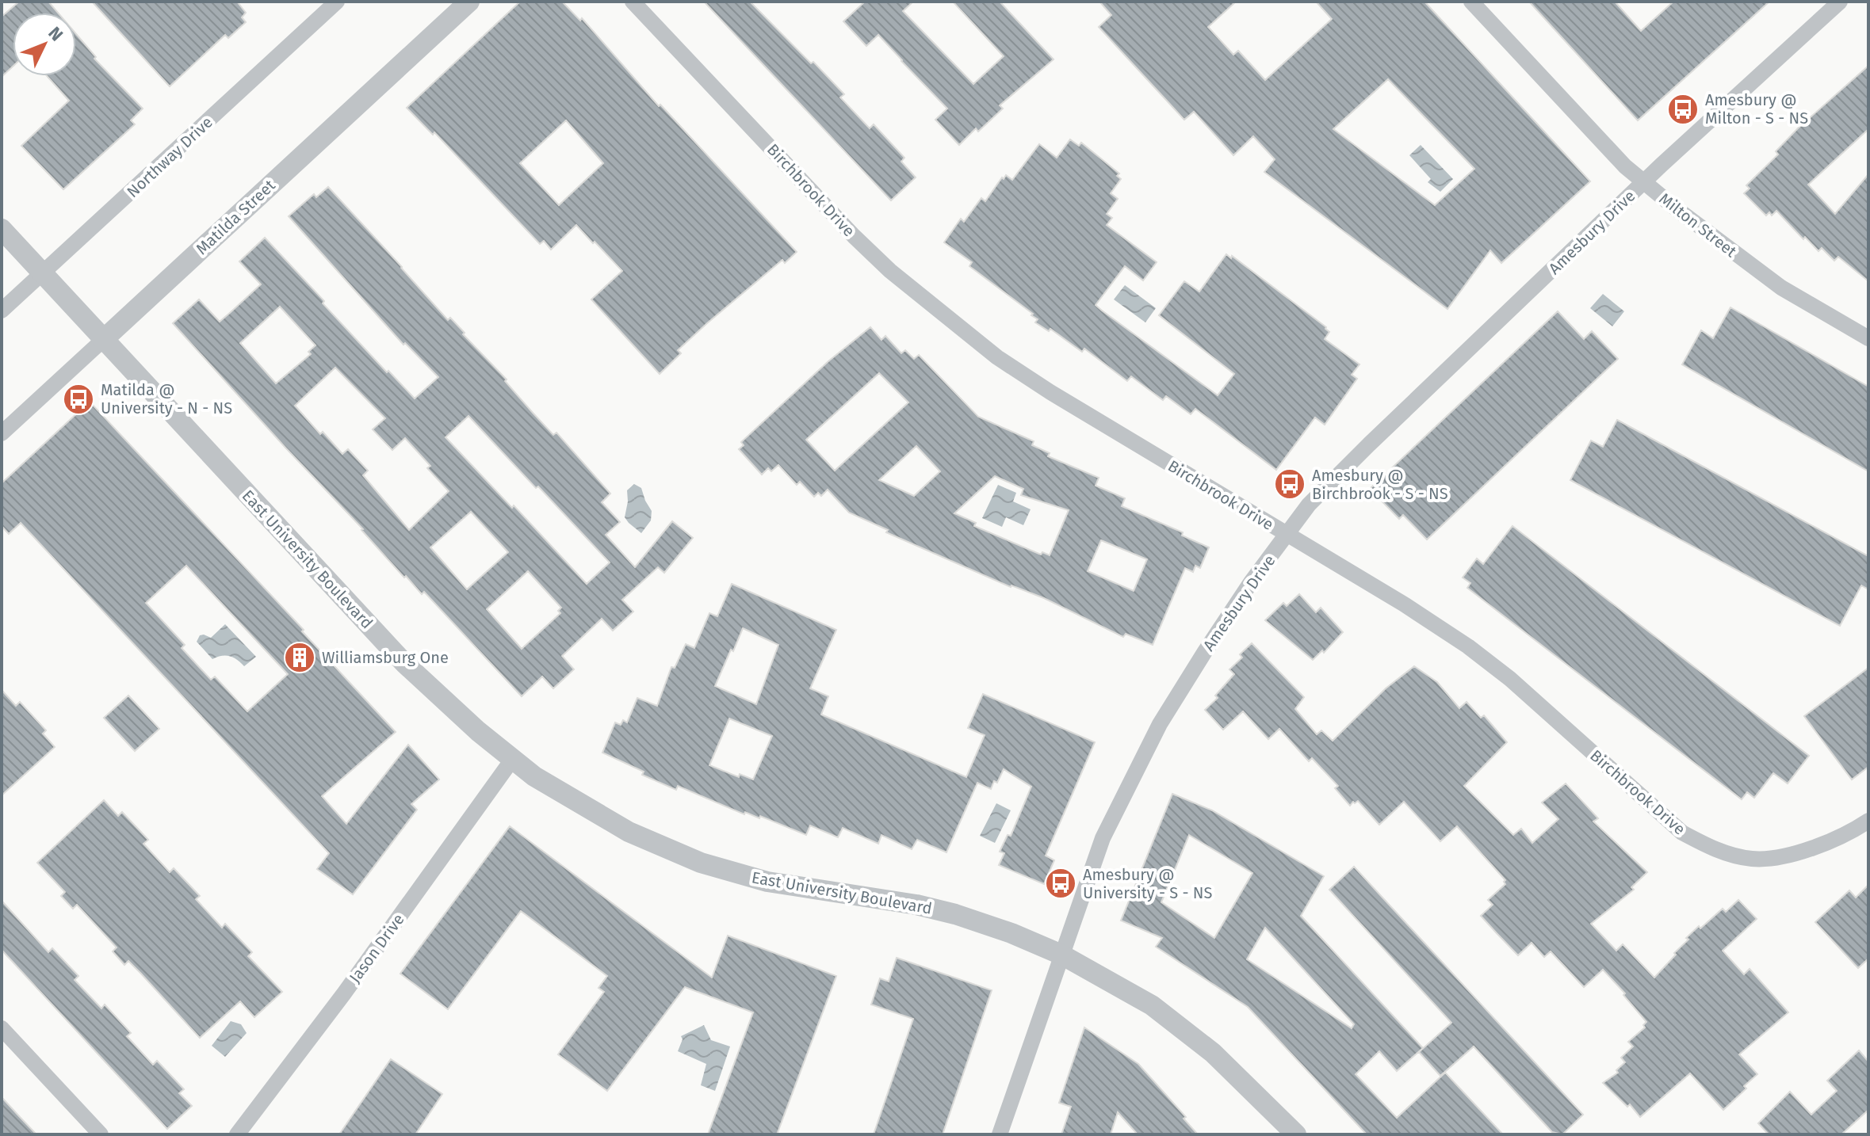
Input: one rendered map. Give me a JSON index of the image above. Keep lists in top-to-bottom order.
{
  "streets": {
    "street": [
      "Northway Drive",
      "Birchbrook Drive",
      "Matilda Street",
      "Milton Street",
      "Amesbury Drive",
      "East University Boulevard",
      "Jason Drive"
    ]
  },
  "crossings": [
    ["Northway Drive", "East University Boulevard"],
    ["Birchbrook Drive", "Amesbury Drive"],
    ["Matilda Street", "East University Boulevard"],
    ["Milton Street", "Amesbury Drive"],
    ["Amesbury Drive", "East University Boulevard"],
    ["East University Boulevard", "Jason Drive"]
  ],
  "places": {
    "bus stop": [
      "Amesbury @ Milton - S - NS",
      "Matilda @ University - N - NS",
      "Amesbury @ Birchbrook - S - NS",
      "Amesbury @ University - S - NS"
    ],
    "building": ["Williamsburg One"]
  },
  "north": "top right"
}
